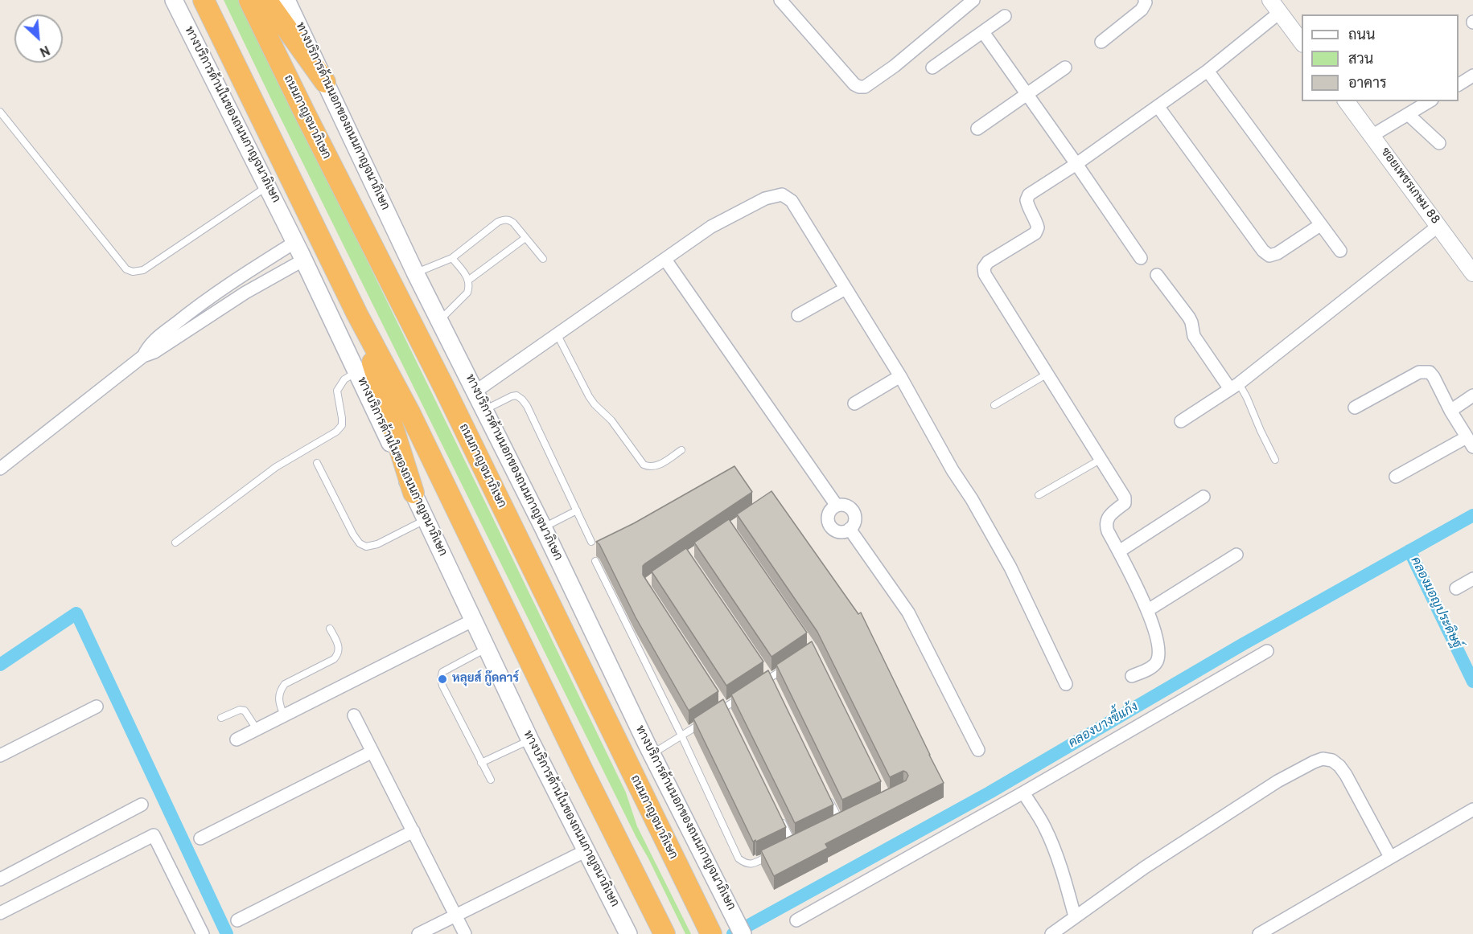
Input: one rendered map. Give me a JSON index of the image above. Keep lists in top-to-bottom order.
{
  "streets": {
    "highway": ["ถนนกาญจนาภิเษก"],
    "main road": ["ทางบริการด้านในของถนนกาญจนาภิเษก", "ทางบริการด้านนอกของถนนกาญจนาภิเษก"],
    "street": ["ซอยเพชรเกษม 88"]
  },
  "water": ["คลองมอญประดิษฐ์", "คลองบางขี้แก้ง"],
  "places": ["หลุยส์ กู๊ดคาร์"],
  "legend": ["ถนน", "สวน", "อาคาร"],
  "north": "bottom right"
}
